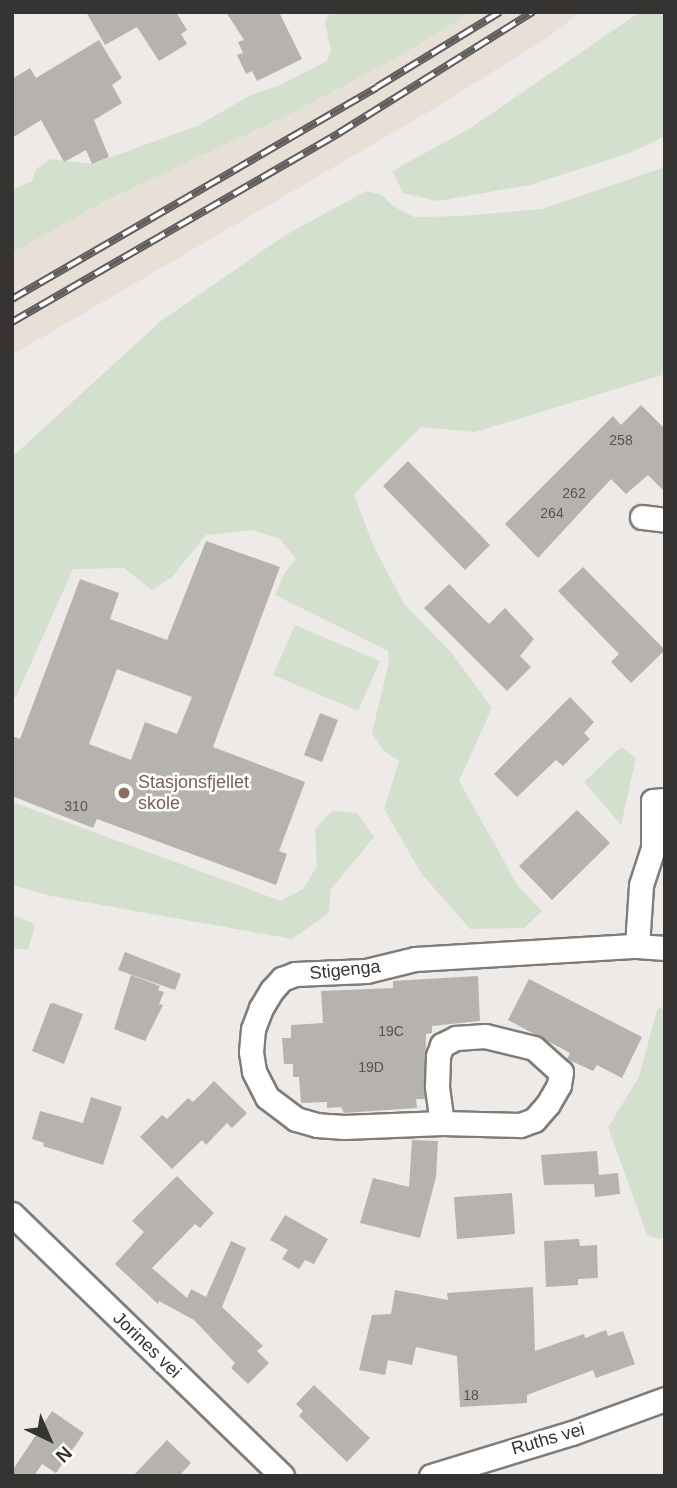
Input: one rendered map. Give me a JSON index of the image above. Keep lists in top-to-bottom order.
{
  "streets": {
    "street": ["Stigenga", "Jorines vei", "Ruths vei"]
  },
  "places": ["Stasjonsfjellet skole"],
  "house_numbers": [
    "258",
    "262",
    "264",
    "310",
    "19C",
    "19D",
    "18"
  ],
  "north": "bottom right"
}
